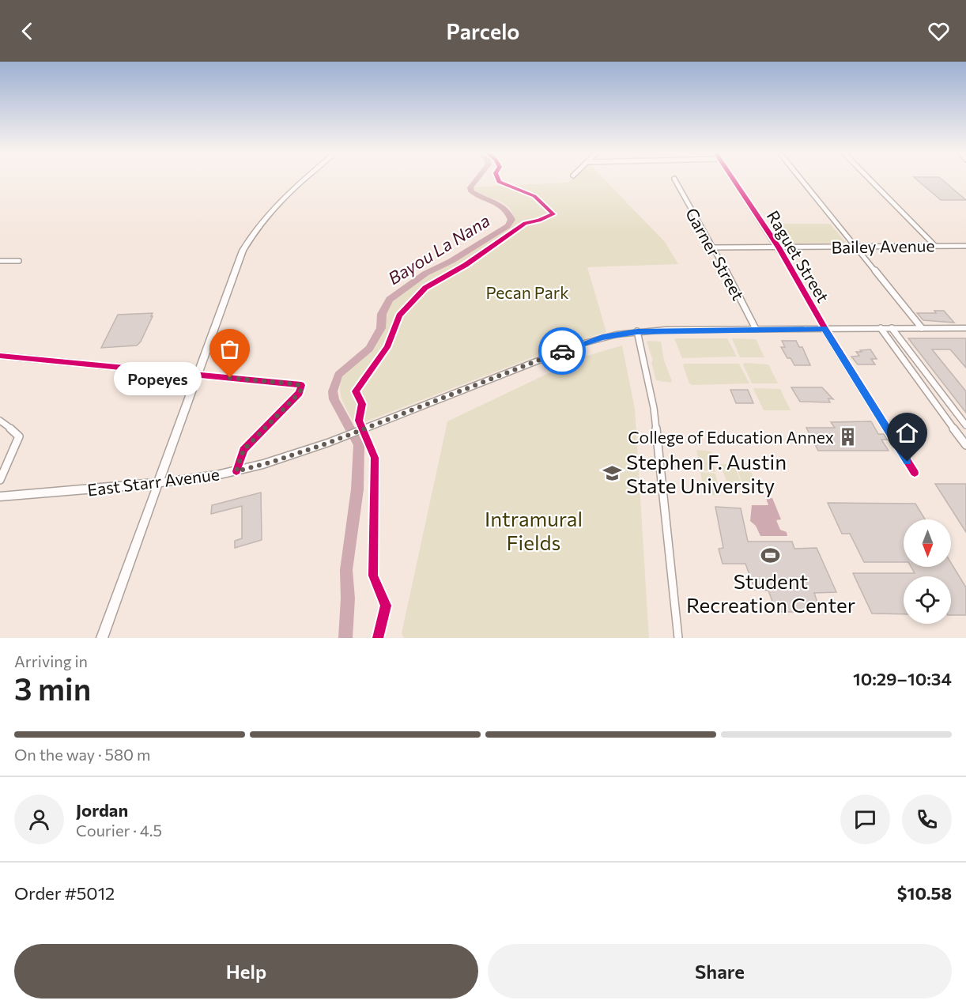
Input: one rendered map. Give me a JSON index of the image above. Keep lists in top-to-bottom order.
{
  "streets": {
    "main road": ["East Starr Avenue"],
    "street": ["Bailey Avenue", "Garner Street", "Raguet Street"]
  },
  "crossings": [
    ["Bailey Avenue", "Garner Street"],
    ["Bailey Avenue", "Raguet Street"],
    ["Garner Street", "East Starr Avenue"],
    ["Raguet Street", "East Starr Avenue"]
  ],
  "water": ["Bayou La Nana"],
  "parks": ["Pecan Park", "Intramural Fields"],
  "places": {
    "other": ["Popeyes"],
    "building": ["College of Education Annex"],
    "school or university": ["Stephen F. Austin State University"],
    "sports": ["Student Recreation Center"]
  },
  "north": "bottom",
  "page": {
    "header": "Parcelo",
    "bubble": "Popeyes",
    "heading": ["3 min", "Arriving in", "10:29–10:34"],
    "panel": [
      "Jordan",
      "Courier · 4.5",
      "Order #5012",
      "$10.58"
    ],
    "bar": "On the way · 580 m",
    "buttons": ["Help", "Share"]
  }
}
